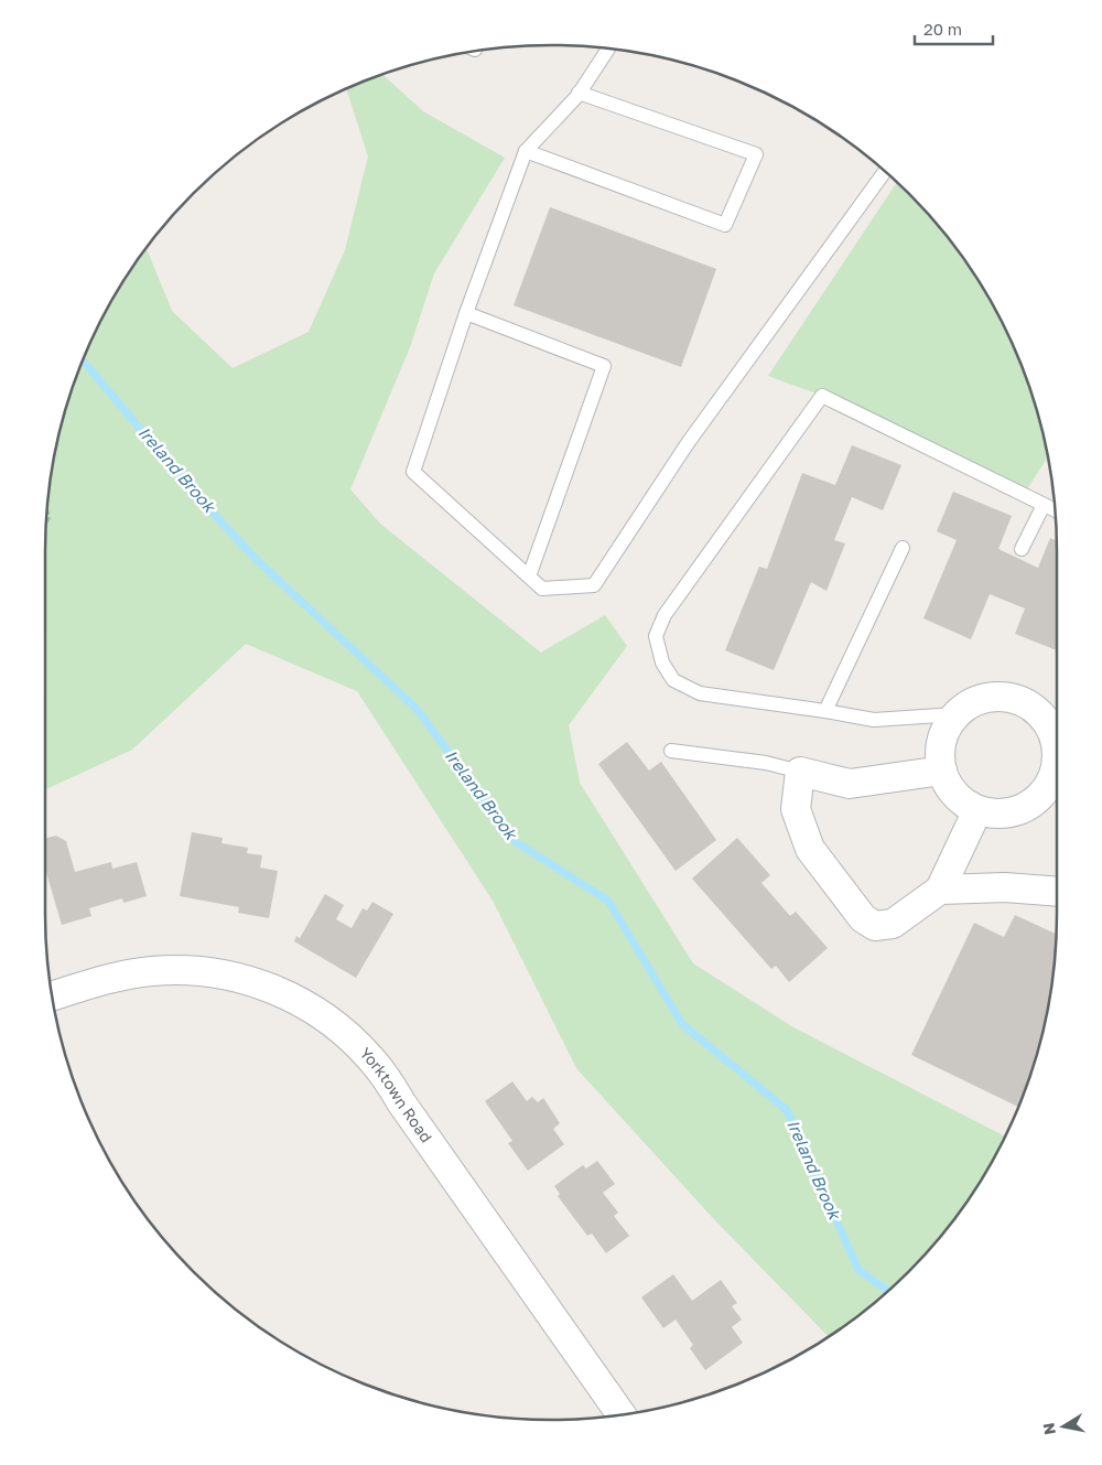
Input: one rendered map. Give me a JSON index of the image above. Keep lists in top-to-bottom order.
{
  "streets": {
    "street": ["Yorktown Road"]
  },
  "water": ["Ireland Brook"],
  "scale_bar": "20 m",
  "north": "left"
}
